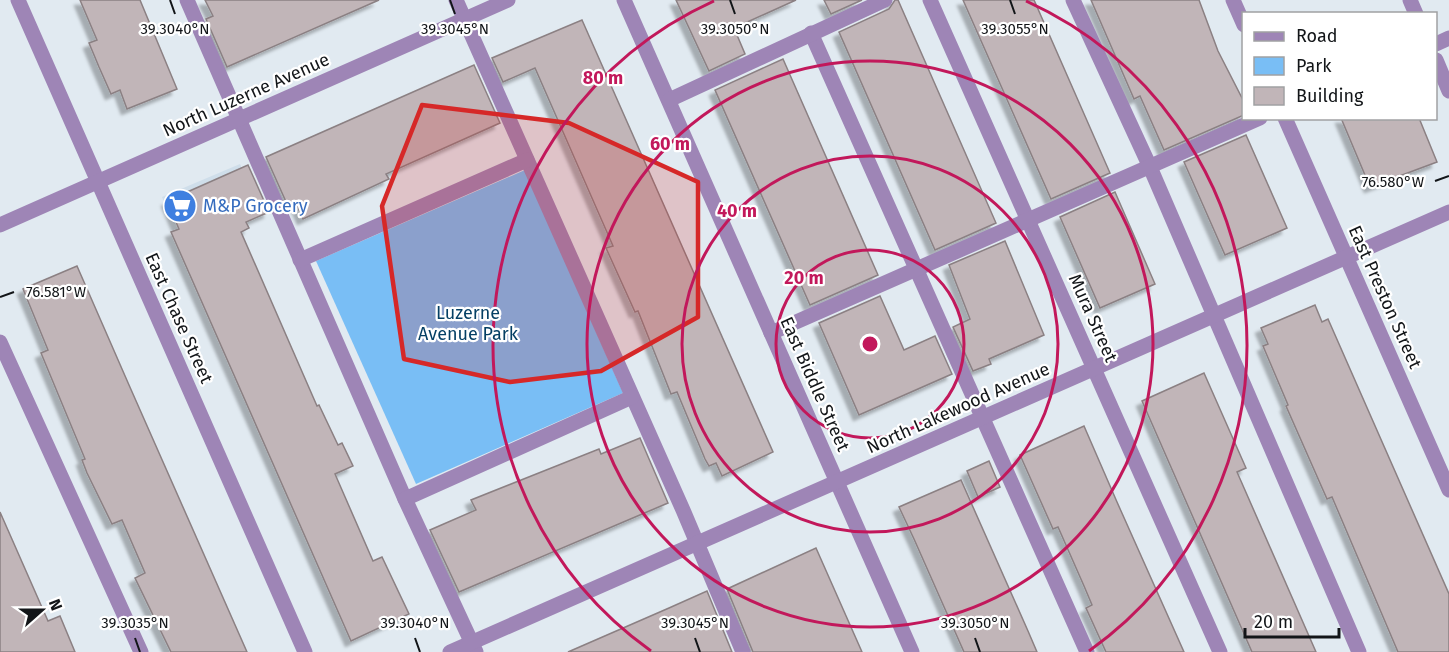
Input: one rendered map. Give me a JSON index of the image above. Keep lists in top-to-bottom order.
{
  "streets": {
    "street": [
      "North Luzerne Avenue",
      "East Preston Street",
      "East Chase Street",
      "Mura Street",
      "East Biddle Street",
      "North Lakewood Avenue"
    ]
  },
  "crossings": [
    ["North Luzerne Avenue", "East Chase Street"],
    ["East Preston Street", "North Lakewood Avenue"],
    ["Mura Street", "North Lakewood Avenue"],
    ["East Biddle Street", "North Lakewood Avenue"]
  ],
  "parks": ["Luzerne Avenue Park"],
  "places": {
    "supermarket": ["M&P Grocery"]
  },
  "legend": ["Road", "Park", "Building"],
  "scale_bar": "20 m",
  "north": "right",
  "coordinates": [
    "39.3040°N",
    "39.3045°N",
    "39.3050°N",
    "39.3055°N",
    "76.580°W",
    "76.581°W",
    "39.3035°N"
  ],
  "rings": [
    "80 m",
    "60 m",
    "40 m",
    "20 m"
  ]
}
